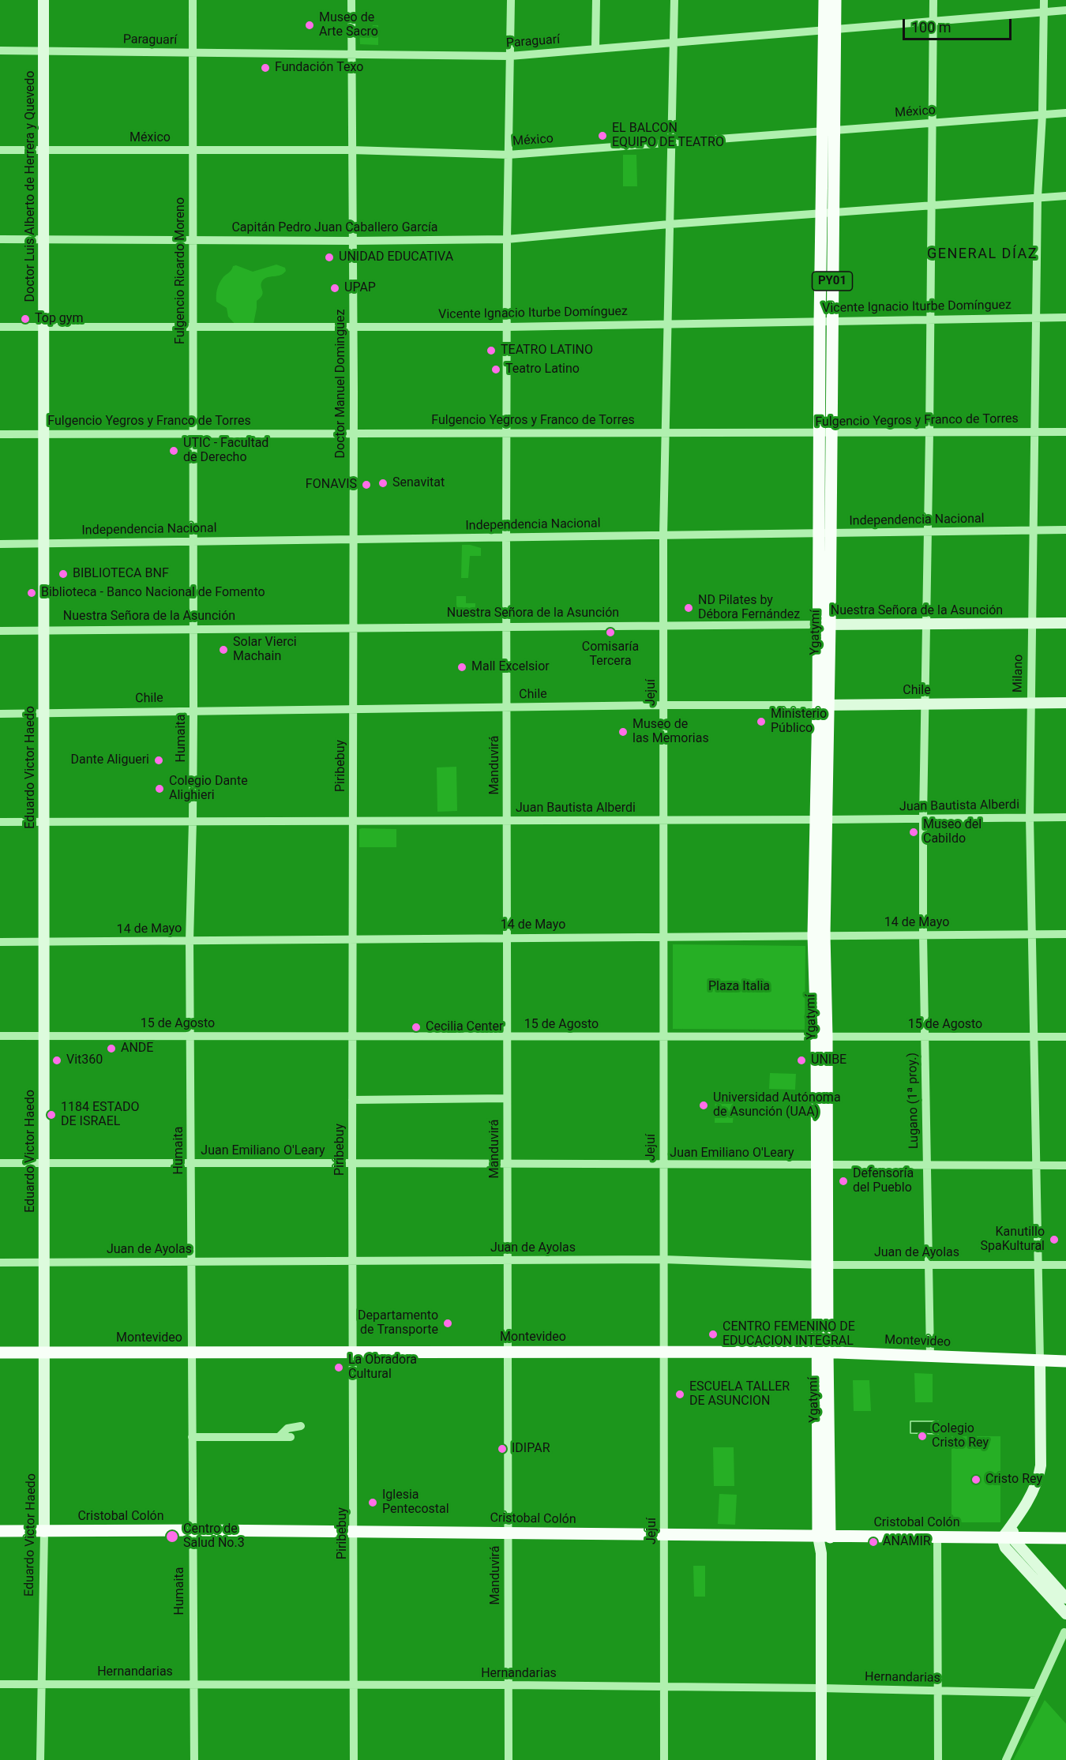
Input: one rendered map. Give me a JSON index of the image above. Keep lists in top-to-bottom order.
{
  "streets": {
    "main road": [
      "PY01",
      "Ygatymí",
      "Montevideo",
      "Cristobal Colón"
    ],
    "street": [
      "Paraguarí",
      "México",
      "Doctor Luis Alberto de Herrera y Quevedo",
      "Capitán Pedro Juan Caballero García",
      "Fulgencio Ricardo Moreno",
      "Vicente Ignacio Iturbe Domínguez",
      "Doctor Manuel Dominguez",
      "Fulgencio Yegros y Franco de Torres",
      "Independencia Nacional",
      "Nuestra Señora de la Asunción",
      "Milano",
      "Chile",
      "Jejuí",
      "Humaita",
      "Manduvirá",
      "Piribebuy",
      "Eduardo Victor Haedo",
      "Juan Bautista Alberdi",
      "14 de Mayo",
      "15 de Agosto",
      "Lugano (1ª proy.)",
      "Juan Emiliano O'Leary",
      "Juan de Ayolas",
      "Hernandarias"
    ]
  },
  "crossings": [
    ["Paraguarí", "Doctor Luis Alberto de Herrera y Quevedo"],
    ["Paraguarí", "Fulgencio Ricardo Moreno"],
    ["Paraguarí", "PY01"],
    ["Paraguarí", "Doctor Manuel Dominguez"],
    ["Paraguarí", "Milano"],
    ["Paraguarí", "Jejuí"],
    ["Paraguarí", "Manduvirá"],
    ["Paraguarí", "Lugano (1ª proy.)"],
    ["México", "Doctor Luis Alberto de Herrera y Quevedo"],
    ["México", "Fulgencio Ricardo Moreno"],
    ["México", "PY01"],
    ["México", "Doctor Manuel Dominguez"],
    ["México", "Milano"],
    ["México", "Jejuí"],
    ["México", "Manduvirá"],
    ["México", "Lugano (1ª proy.)"],
    ["Doctor Luis Alberto de Herrera y Quevedo", "Capitán Pedro Juan Caballero García"],
    ["Doctor Luis Alberto de Herrera y Quevedo", "Vicente Ignacio Iturbe Domínguez"],
    ["Doctor Luis Alberto de Herrera y Quevedo", "Fulgencio Yegros y Franco de Torres"],
    ["Doctor Luis Alberto de Herrera y Quevedo", "Independencia Nacional"],
    ["Doctor Luis Alberto de Herrera y Quevedo", "Eduardo Victor Haedo"],
    ["Capitán Pedro Juan Caballero García", "Fulgencio Ricardo Moreno"],
    ["Capitán Pedro Juan Caballero García", "PY01"],
    ["Capitán Pedro Juan Caballero García", "Doctor Manuel Dominguez"],
    ["Capitán Pedro Juan Caballero García", "Milano"],
    ["Capitán Pedro Juan Caballero García", "Jejuí"],
    ["Capitán Pedro Juan Caballero García", "Manduvirá"],
    ["Capitán Pedro Juan Caballero García", "Lugano (1ª proy.)"],
    ["Fulgencio Ricardo Moreno", "Vicente Ignacio Iturbe Domínguez"],
    ["Fulgencio Ricardo Moreno", "Fulgencio Yegros y Franco de Torres"],
    ["Fulgencio Ricardo Moreno", "Independencia Nacional"],
    ["Fulgencio Ricardo Moreno", "Humaita"],
    ["PY01", "Vicente Ignacio Iturbe Domínguez"],
    ["PY01", "Fulgencio Yegros y Franco de Torres"],
    ["PY01", "Independencia Nacional"],
    ["PY01", "Ygatymí"],
    ["Vicente Ignacio Iturbe Domínguez", "Doctor Manuel Dominguez"],
    ["Vicente Ignacio Iturbe Domínguez", "Milano"],
    ["Vicente Ignacio Iturbe Domínguez", "Jejuí"],
    ["Vicente Ignacio Iturbe Domínguez", "Manduvirá"],
    ["Vicente Ignacio Iturbe Domínguez", "Lugano (1ª proy.)"],
    ["Doctor Manuel Dominguez", "Fulgencio Yegros y Franco de Torres"],
    ["Doctor Manuel Dominguez", "Independencia Nacional"],
    ["Doctor Manuel Dominguez", "Piribebuy"],
    ["Fulgencio Yegros y Franco de Torres", "Milano"],
    ["Fulgencio Yegros y Franco de Torres", "Jejuí"],
    ["Fulgencio Yegros y Franco de Torres", "Manduvirá"],
    ["Fulgencio Yegros y Franco de Torres", "Lugano (1ª proy.)"],
    ["Independencia Nacional", "Ygatymí"],
    ["Independencia Nacional", "Milano"],
    ["Independencia Nacional", "Jejuí"],
    ["Independencia Nacional", "Humaita"],
    ["Independencia Nacional", "Manduvirá"],
    ["Independencia Nacional", "Piribebuy"],
    ["Independencia Nacional", "Eduardo Victor Haedo"],
    ["Independencia Nacional", "Lugano (1ª proy.)"],
    ["Nuestra Señora de la Asunción", "Ygatymí"],
    ["Nuestra Señora de la Asunción", "Milano"],
    ["Nuestra Señora de la Asunción", "Jejuí"],
    ["Nuestra Señora de la Asunción", "Humaita"],
    ["Nuestra Señora de la Asunción", "Manduvirá"],
    ["Nuestra Señora de la Asunción", "Piribebuy"],
    ["Nuestra Señora de la Asunción", "Eduardo Victor Haedo"],
    ["Nuestra Señora de la Asunción", "Lugano (1ª proy.)"],
    ["Ygatymí", "Chile"],
    ["Ygatymí", "Juan Bautista Alberdi"],
    ["Ygatymí", "14 de Mayo"],
    ["Ygatymí", "15 de Agosto"],
    ["Ygatymí", "Juan Emiliano O'Leary"],
    ["Ygatymí", "Juan de Ayolas"],
    ["Ygatymí", "Montevideo"],
    ["Ygatymí", "Cristobal Colón"],
    ["Milano", "Chile"],
    ["Milano", "Juan Bautista Alberdi"],
    ["Milano", "14 de Mayo"],
    ["Milano", "15 de Agosto"],
    ["Milano", "Juan Emiliano O'Leary"],
    ["Milano", "Juan de Ayolas"],
    ["Milano", "Montevideo"],
    ["Chile", "Jejuí"],
    ["Chile", "Humaita"],
    ["Chile", "Manduvirá"],
    ["Chile", "Piribebuy"],
    ["Chile", "Eduardo Victor Haedo"],
    ["Chile", "Lugano (1ª proy.)"],
    ["Jejuí", "Juan Bautista Alberdi"],
    ["Jejuí", "14 de Mayo"],
    ["Jejuí", "15 de Agosto"],
    ["Jejuí", "Juan Emiliano O'Leary"],
    ["Jejuí", "Juan de Ayolas"],
    ["Jejuí", "Montevideo"],
    ["Jejuí", "Cristobal Colón"],
    ["Jejuí", "Hernandarias"],
    ["Humaita", "Juan Bautista Alberdi"],
    ["Humaita", "14 de Mayo"],
    ["Humaita", "15 de Agosto"],
    ["Humaita", "Juan Emiliano O'Leary"],
    ["Humaita", "Juan de Ayolas"],
    ["Humaita", "Montevideo"],
    ["Humaita", "Cristobal Colón"],
    ["Humaita", "Hernandarias"],
    ["Manduvirá", "Juan Bautista Alberdi"],
    ["Manduvirá", "14 de Mayo"],
    ["Manduvirá", "15 de Agosto"],
    ["Manduvirá", "Juan Emiliano O'Leary"],
    ["Manduvirá", "Juan de Ayolas"],
    ["Manduvirá", "Montevideo"],
    ["Manduvirá", "Cristobal Colón"],
    ["Manduvirá", "Hernandarias"],
    ["Piribebuy", "Juan Bautista Alberdi"],
    ["Piribebuy", "14 de Mayo"],
    ["Piribebuy", "15 de Agosto"],
    ["Piribebuy", "Juan Emiliano O'Leary"],
    ["Piribebuy", "Juan de Ayolas"],
    ["Piribebuy", "Montevideo"],
    ["Piribebuy", "Cristobal Colón"],
    ["Piribebuy", "Hernandarias"],
    ["Eduardo Victor Haedo", "Juan Bautista Alberdi"],
    ["Eduardo Victor Haedo", "14 de Mayo"],
    ["Eduardo Victor Haedo", "15 de Agosto"],
    ["Eduardo Victor Haedo", "Juan Emiliano O'Leary"],
    ["Eduardo Victor Haedo", "Juan de Ayolas"],
    ["Eduardo Victor Haedo", "Montevideo"],
    ["Eduardo Victor Haedo", "Cristobal Colón"],
    ["Eduardo Victor Haedo", "Hernandarias"],
    ["Juan Bautista Alberdi", "Lugano (1ª proy.)"],
    ["14 de Mayo", "Lugano (1ª proy.)"],
    ["15 de Agosto", "Lugano (1ª proy.)"],
    ["Lugano (1ª proy.)", "Juan Emiliano O'Leary"],
    ["Lugano (1ª proy.)", "Juan de Ayolas"],
    ["Lugano (1ª proy.)", "Montevideo"]
  ],
  "districts": ["GENERAL DÍAZ"],
  "parks": ["Plaza Italia"],
  "places": [
    "Museo de Arte Sacro",
    "Fundación Texo",
    "EL BALCON EQUIPO DE TEATRO",
    "UNIDAD EDUCATIVA",
    "UPAP",
    "Top gym",
    "TEATRO LATINO",
    "Teatro Latino",
    "UTIC - Facultad de Derecho",
    "Senavitat",
    "FONAVIS",
    "BIBLIOTECA BNF",
    "Biblioteca - Banco Nacional de Fomento",
    "ND Pilates by Débora Fernández",
    "Comisaría Tercera",
    "Solar Vierci Machain",
    "Mall Excelsior",
    "Ministerio Público",
    "Museo de las Memorias",
    "Dante Aligueri",
    "Colegio Dante Alighieri",
    "Museo del Cabildo",
    "Cecilia Center",
    "ANDE",
    "Vit360",
    "UNIBE",
    "Universidad Autónoma de Asunción (UAA)",
    "1184 ESTADO DE ISRAEL",
    "Defensoría del Pueblo",
    "Kanutillo SpaKultural",
    "Departamento de Transporte",
    "CENTRO FEMENINO DE EDUCACION INTEGRAL",
    "La Obradora Cultural",
    "ESCUELA TALLER DE ASUNCION",
    "Colegio Cristo Rey",
    "IDIPAR",
    "Cristo Rey",
    "Iglesia Pentecostal",
    "Centro de Salud No.3",
    "ANAMIR"
  ],
  "scale_bar": "100 m"
}
